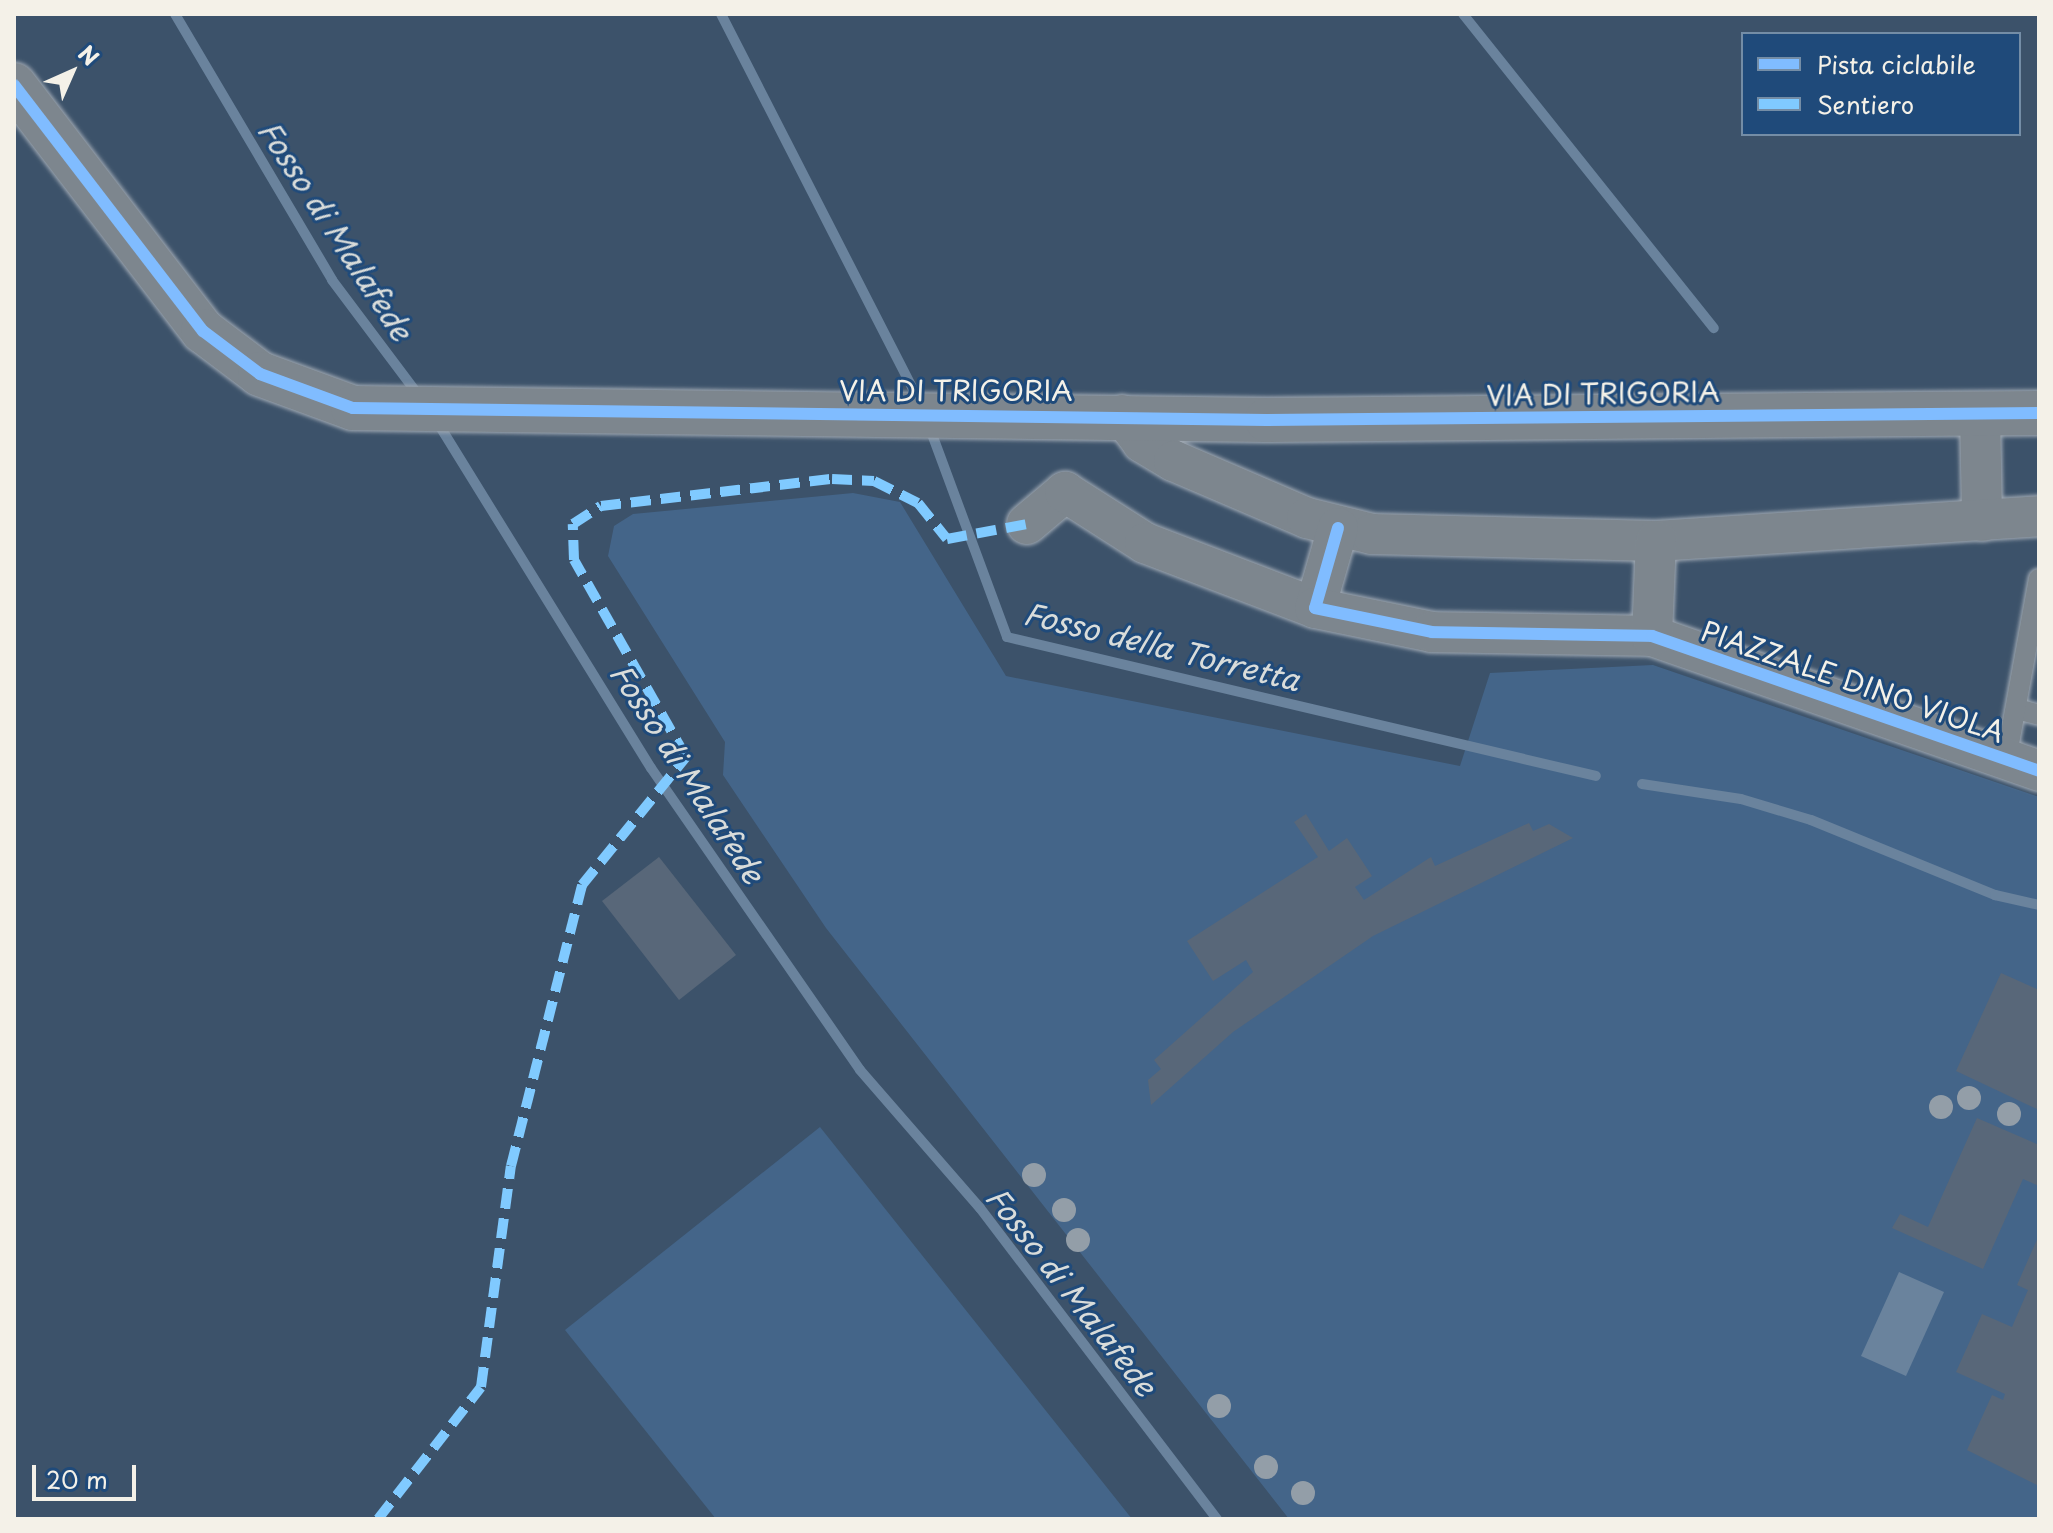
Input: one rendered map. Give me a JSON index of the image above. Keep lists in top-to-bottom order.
{
  "streets": {
    "street": ["VIA DI TRIGORIA", "PIAZZALE DINO VIOLA"]
  },
  "water": ["Fosso di Malafede", "Fosso della Torretta"],
  "legend": ["Pista ciclabile", "Sentiero"],
  "scale_bar": "20 m",
  "north": "top right"
}
